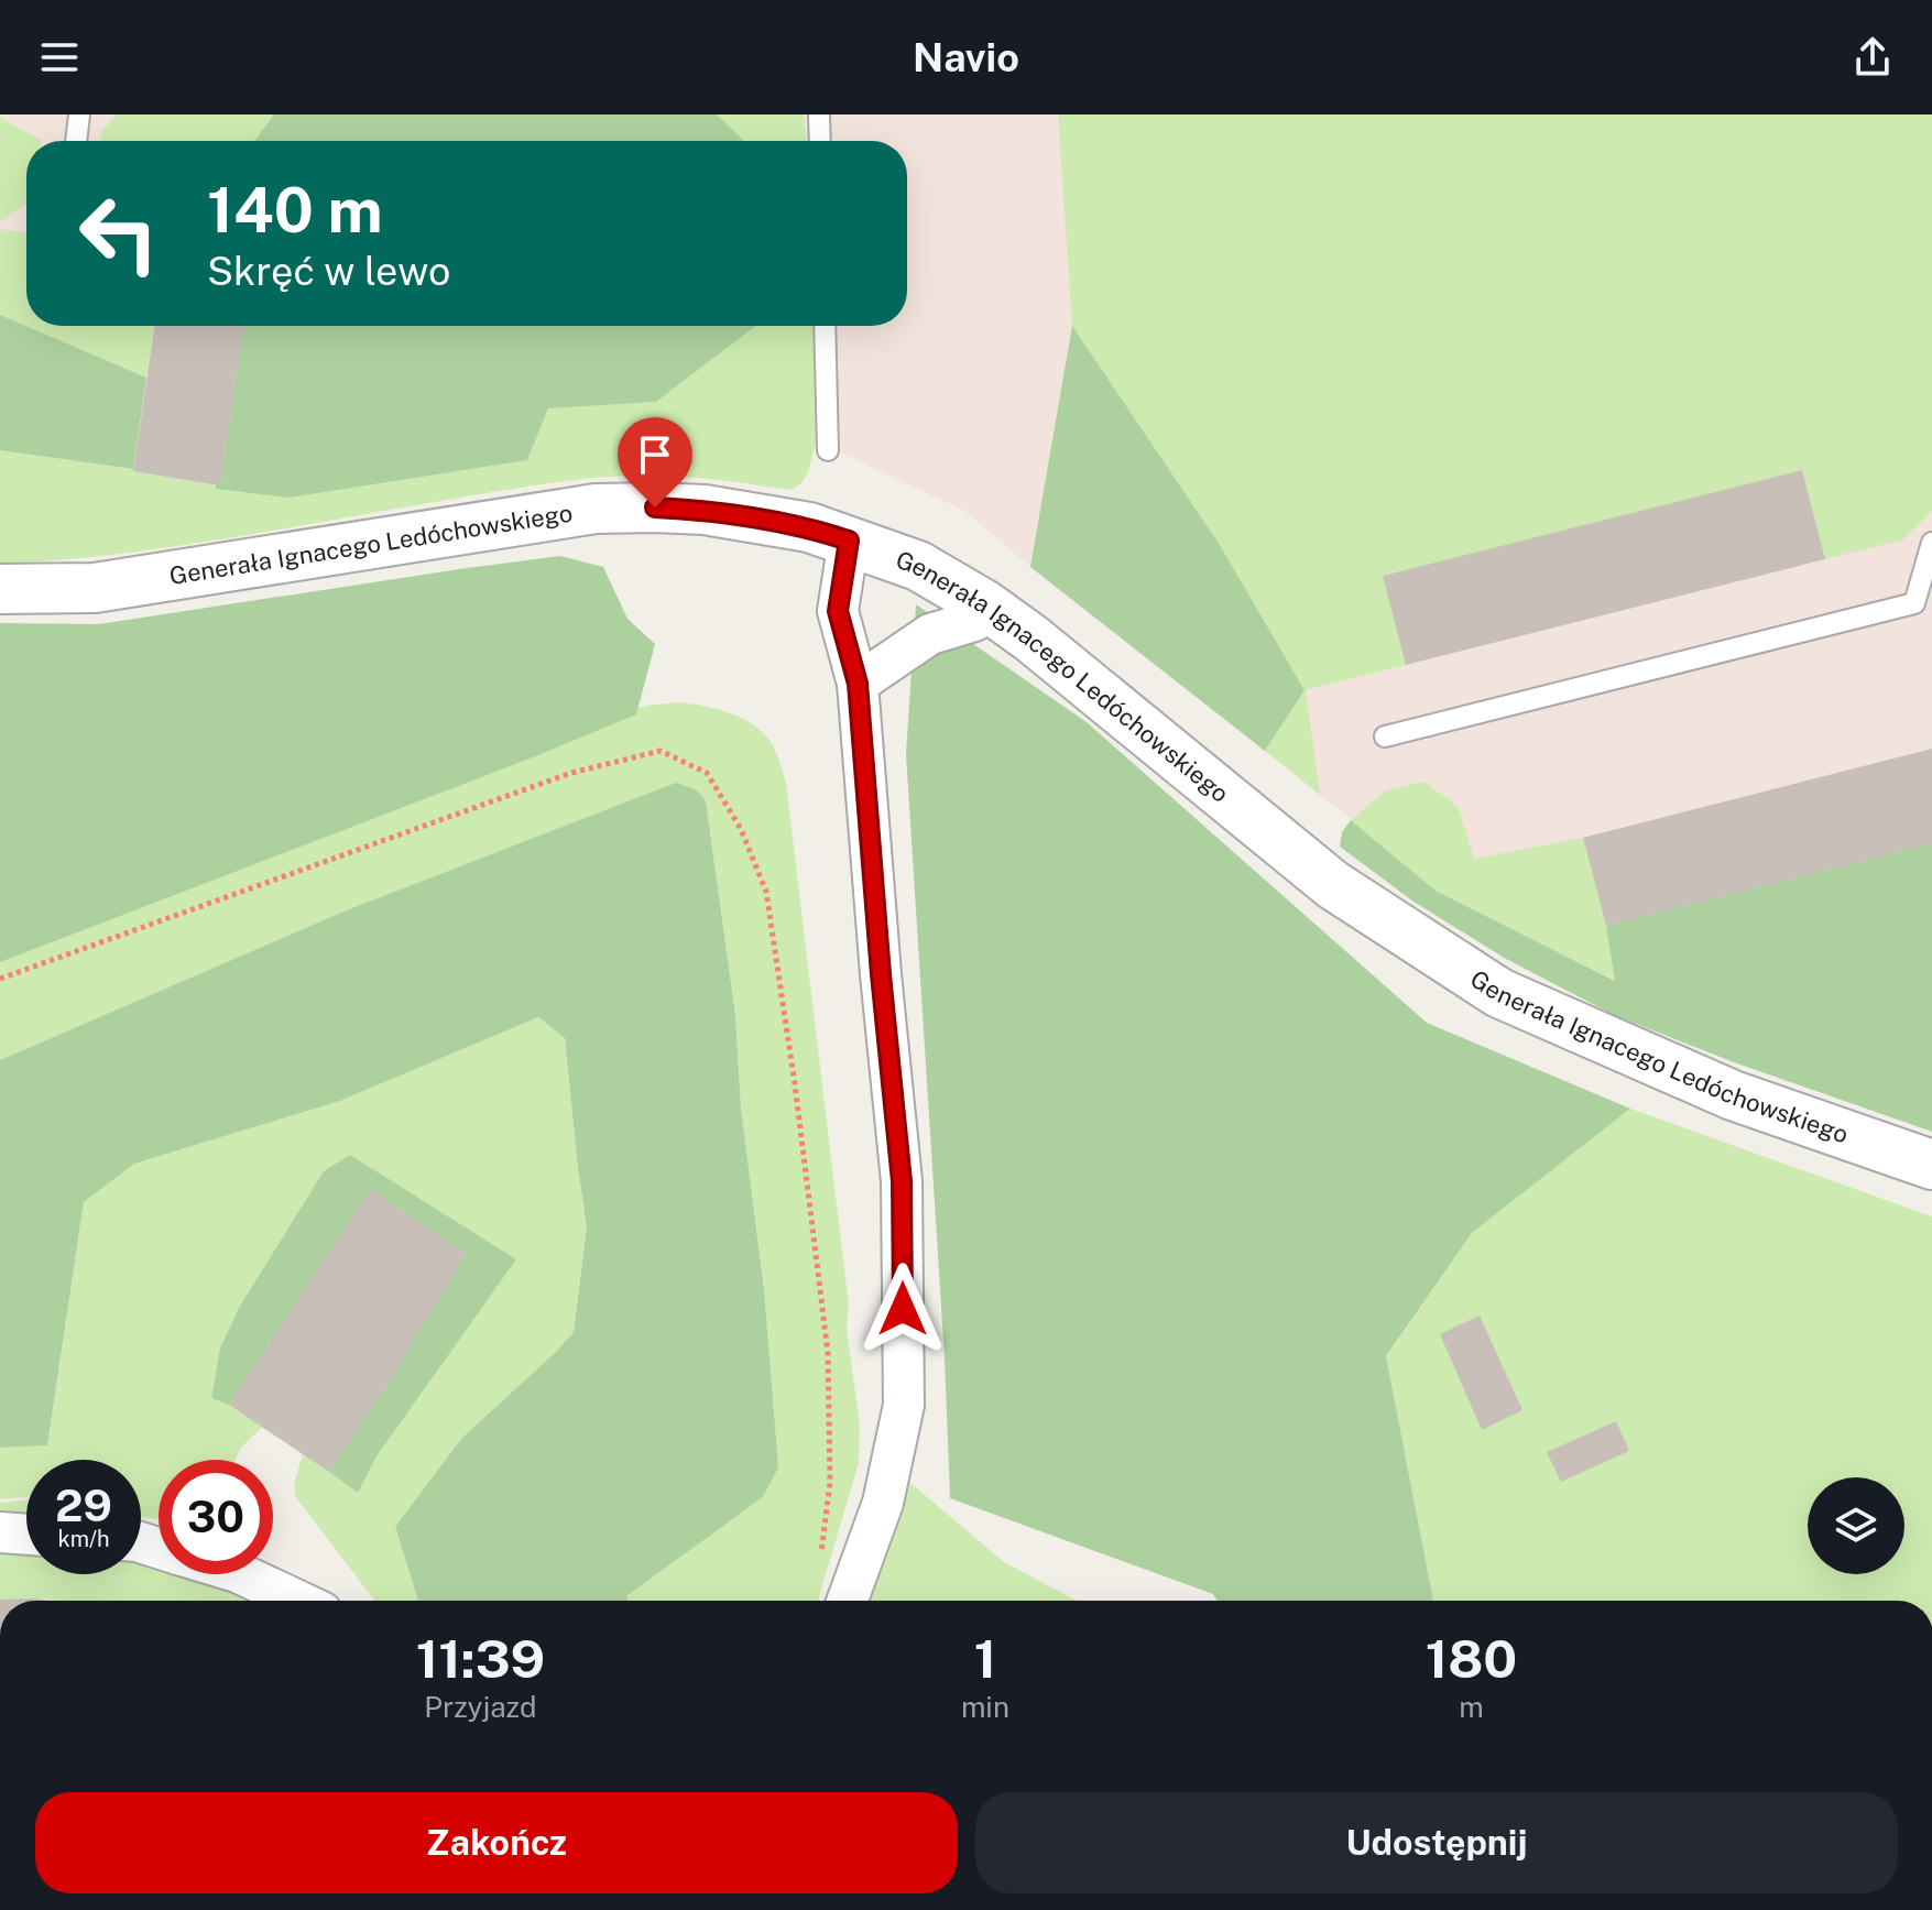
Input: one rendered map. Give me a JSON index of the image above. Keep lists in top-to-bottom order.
{
  "streets": {
    "street": ["Generała Ignacego Ledóchowskiego"]
  },
  "page": {
    "header": "Navio",
    "turn": ["140 m", "Skręć w lewo"],
    "speed": "29 km/h",
    "limit": "30",
    "eta": [
      "11:39",
      "Przyjazd",
      "1",
      "min",
      "180",
      "m"
    ],
    "buttons": ["Zakończ", "Udostępnij"]
  }
}
